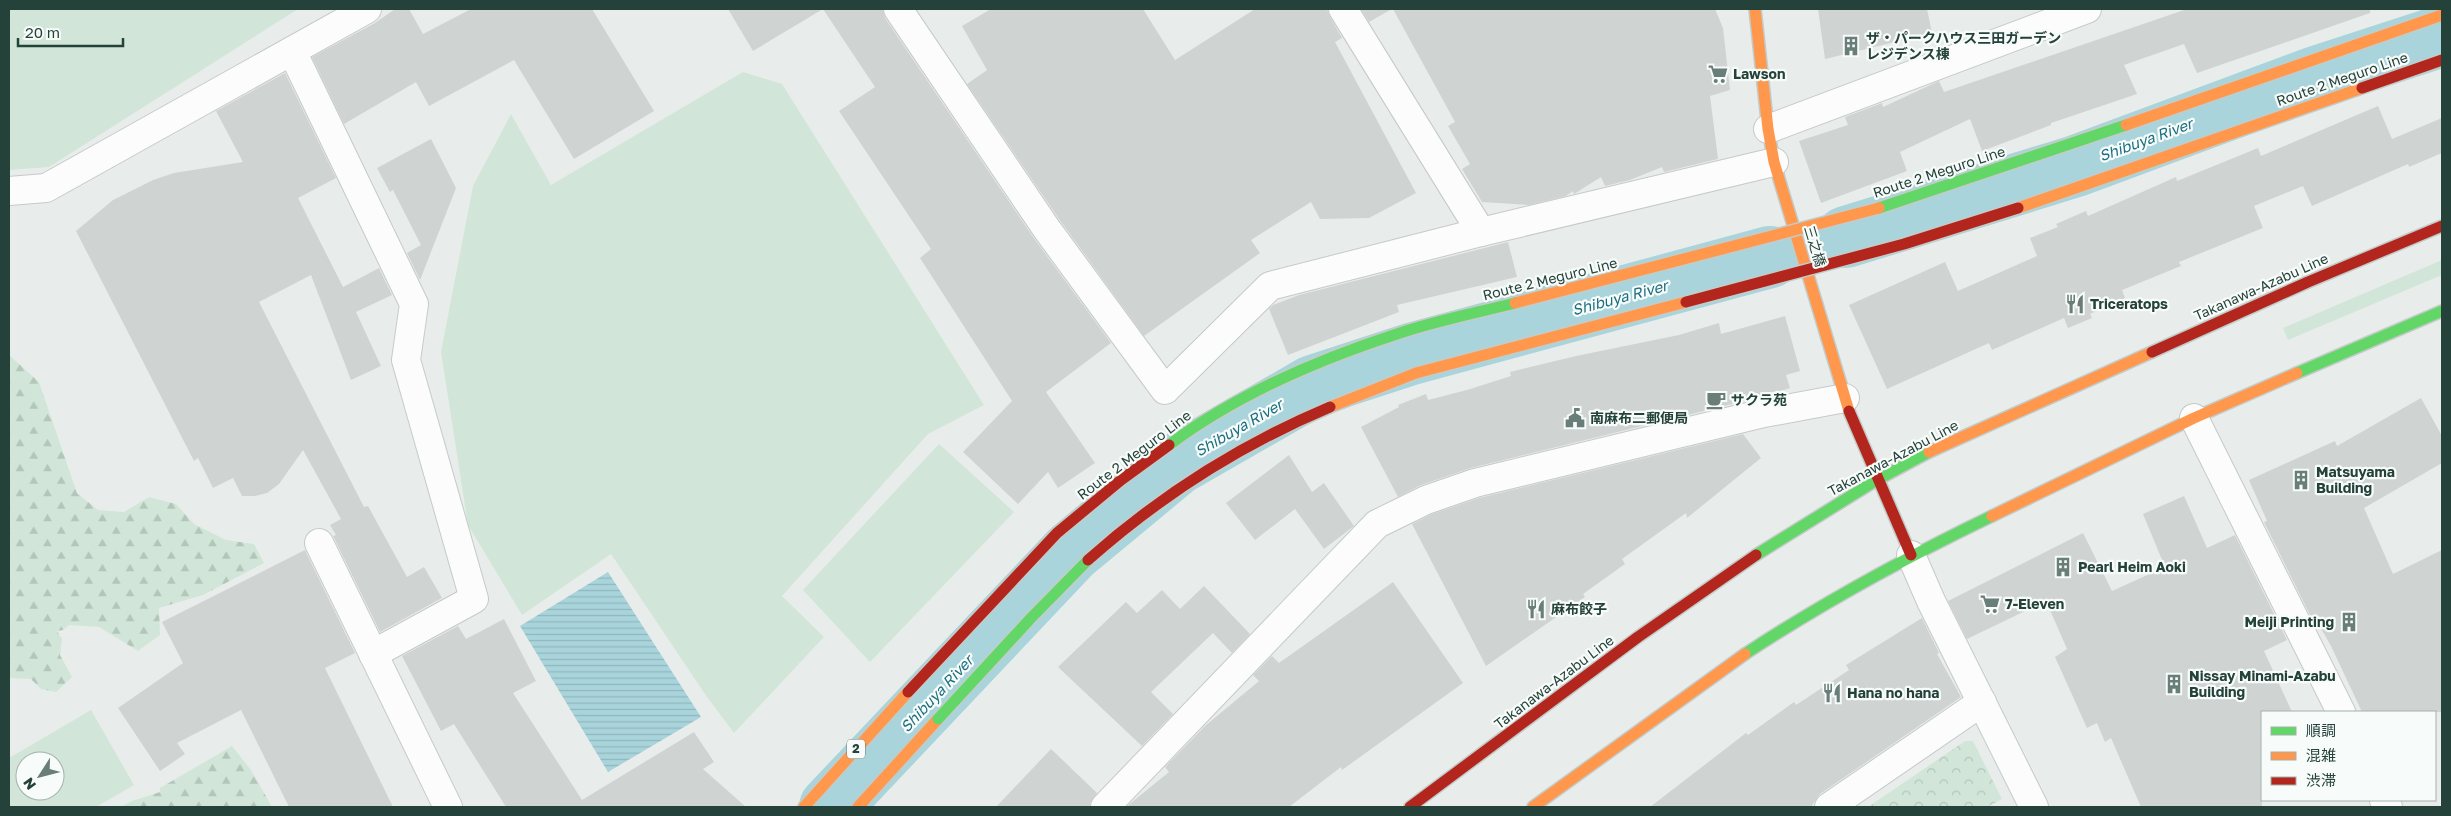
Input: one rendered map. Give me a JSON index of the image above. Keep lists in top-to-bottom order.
{
  "streets": {
    "main road": [
      "Route 2 Meguro Line",
      "三之橋",
      "Takanawa-Azabu Line",
      "2"
    ]
  },
  "crossings": [
    ["三之橋", "Takanawa-Azabu Line"]
  ],
  "water": ["Shibuya River"],
  "places": {
    "building": [
      "ザ・パークハウス三田ガーデン レジデンス棟",
      "Matsuyama Building",
      "Pearl Heim Aoki",
      "Meiji Printing",
      "Nissay Minami-Azabu Building"
    ],
    "supermarket": ["Lawson", "7-Eleven"],
    "restaurant": ["Triceratops", "麻布餃子", "Hana no hana"],
    "cafe": ["サクラ苑"],
    "public building": ["南麻布二郵便局"]
  },
  "legend": ["順調", "混雑", "渋滞"],
  "scale_bar": "20 m",
  "north": "bottom left"
}
